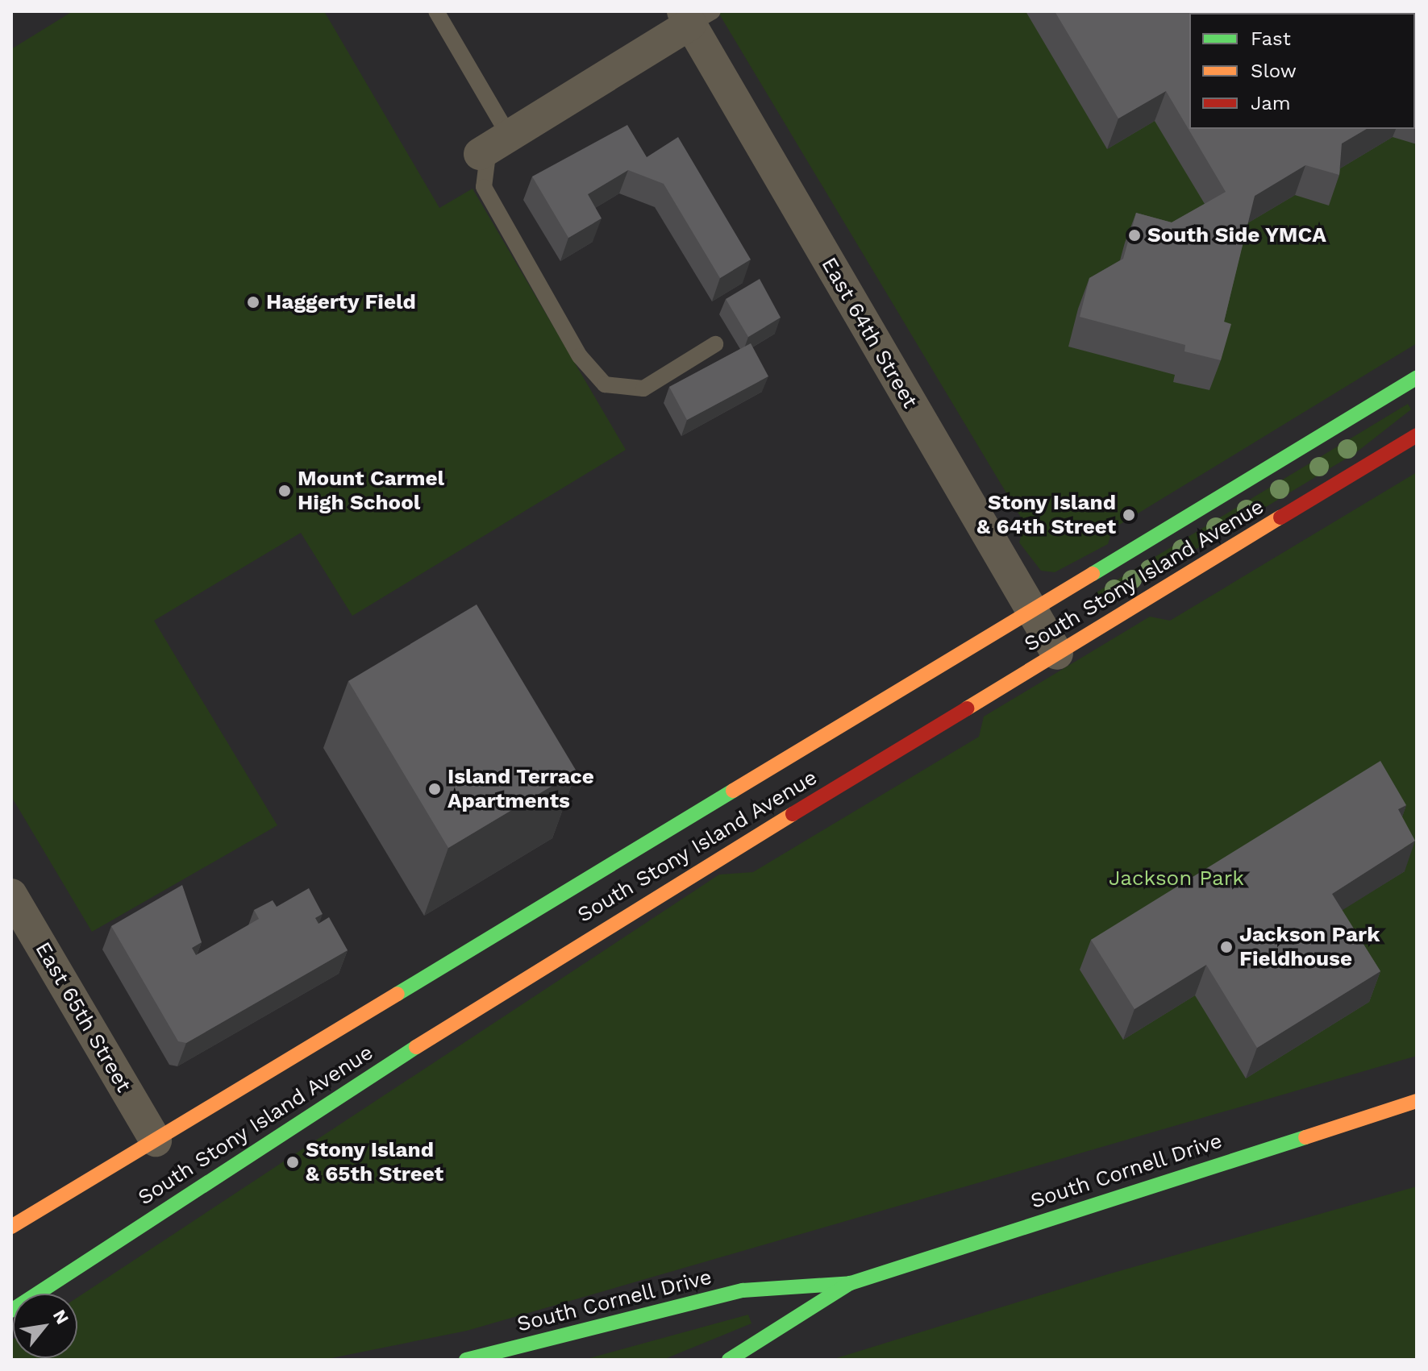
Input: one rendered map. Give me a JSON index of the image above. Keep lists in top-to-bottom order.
{
  "streets": {
    "main road": ["South Stony Island Avenue", "South Cornell Drive"],
    "street": ["East 64th Street", "East 65th Street"]
  },
  "crossings": [
    ["East 64th Street", "South Stony Island Avenue"],
    ["South Stony Island Avenue", "East 65th Street"]
  ],
  "parks": ["Jackson Park"],
  "places": [
    "South Side YMCA",
    "Haggerty Field",
    "Mount Carmel High School",
    "Stony Island & 64th Street",
    "Island Terrace Apartments",
    "Jackson Park Fieldhouse",
    "Stony Island & 65th Street"
  ],
  "legend": ["Fast", "Slow", "Jam"],
  "north": "top right"
}
